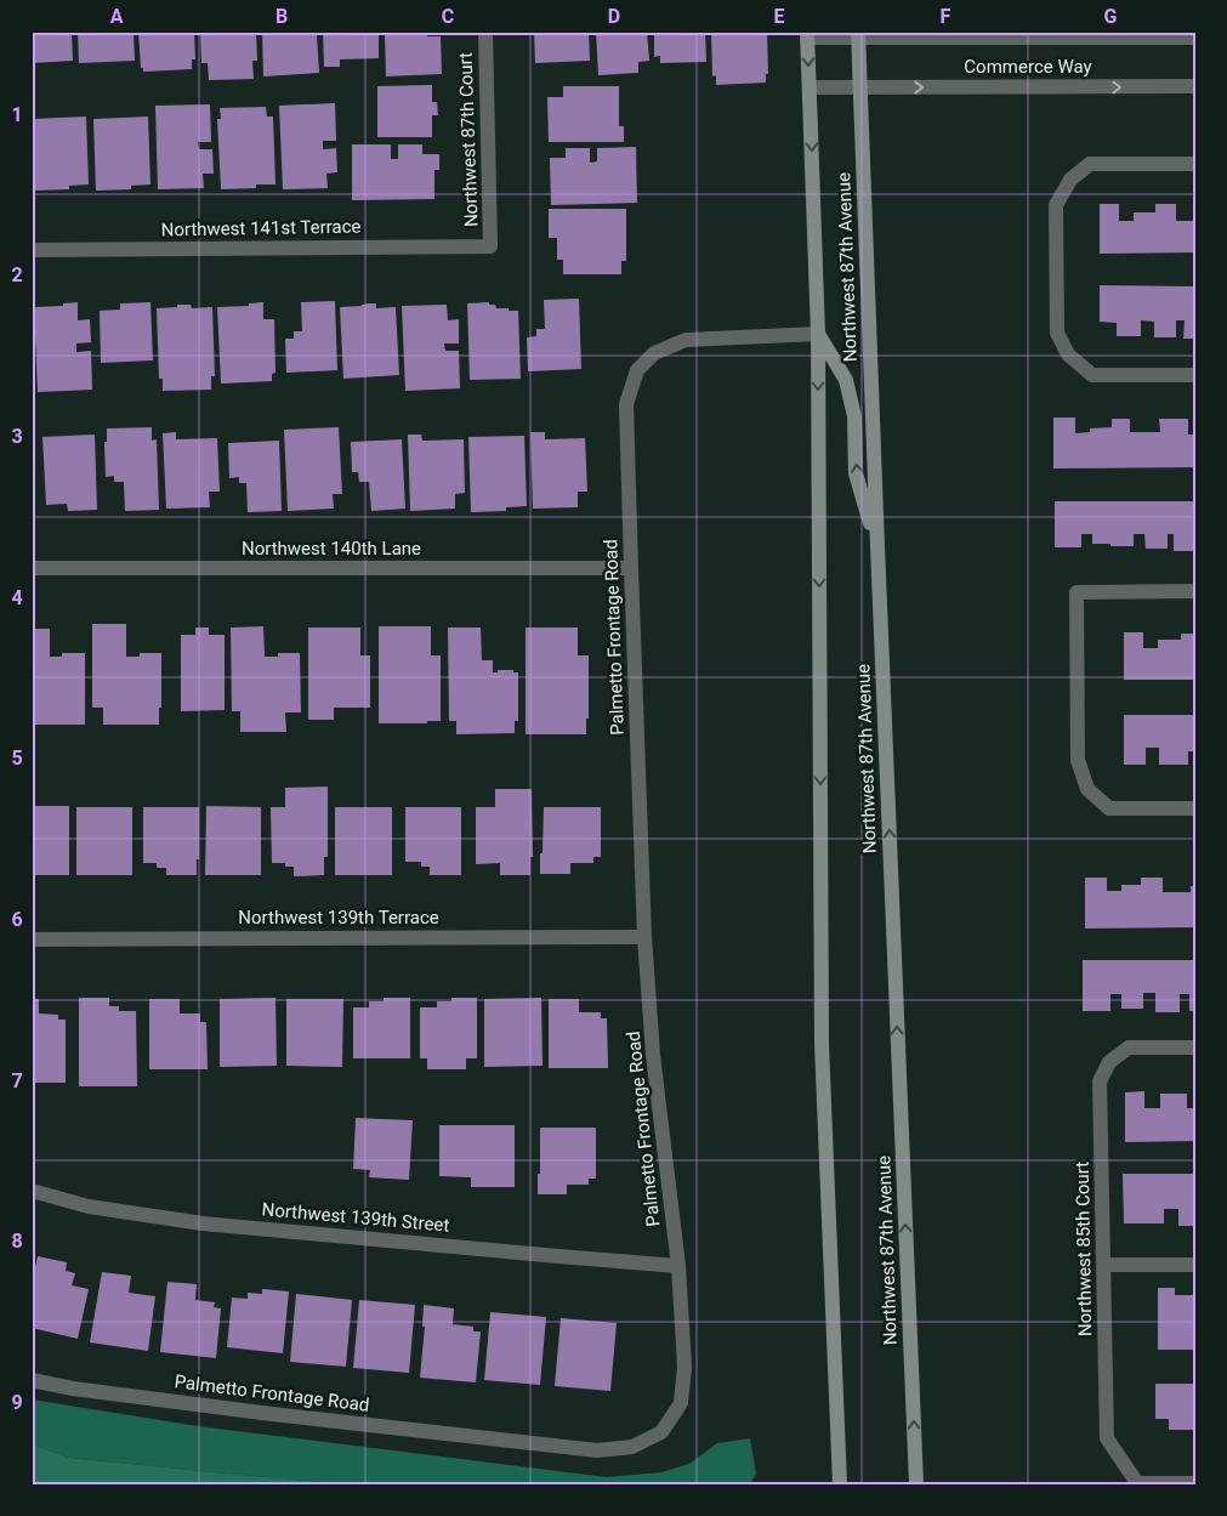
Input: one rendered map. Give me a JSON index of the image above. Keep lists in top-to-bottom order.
{
  "streets": {
    "main road": ["Northwest 87th Avenue"],
    "street": [
      "Commerce Way",
      "Northwest 87th Court",
      "Northwest 141st Terrace",
      "Northwest 140th Lane",
      "Palmetto Frontage Road",
      "Northwest 139th Terrace",
      "Northwest 139th Street",
      "Northwest 85th Court"
    ]
  },
  "crossings": [
    ["Commerce Way", "Northwest 87th Avenue"],
    ["Northwest 87th Court", "Northwest 141st Terrace"],
    ["Northwest 87th Avenue", "Palmetto Frontage Road"],
    ["Northwest 140th Lane", "Palmetto Frontage Road"],
    ["Palmetto Frontage Road", "Northwest 139th Terrace"],
    ["Palmetto Frontage Road", "Northwest 139th Street"]
  ],
  "grid": {
    "columns": [
      "A",
      "B",
      "C",
      "D",
      "E",
      "F",
      "G"
    ],
    "rows": [
      "1",
      "2",
      "3",
      "4",
      "5",
      "6",
      "7",
      "8",
      "9"
    ]
  }
}
